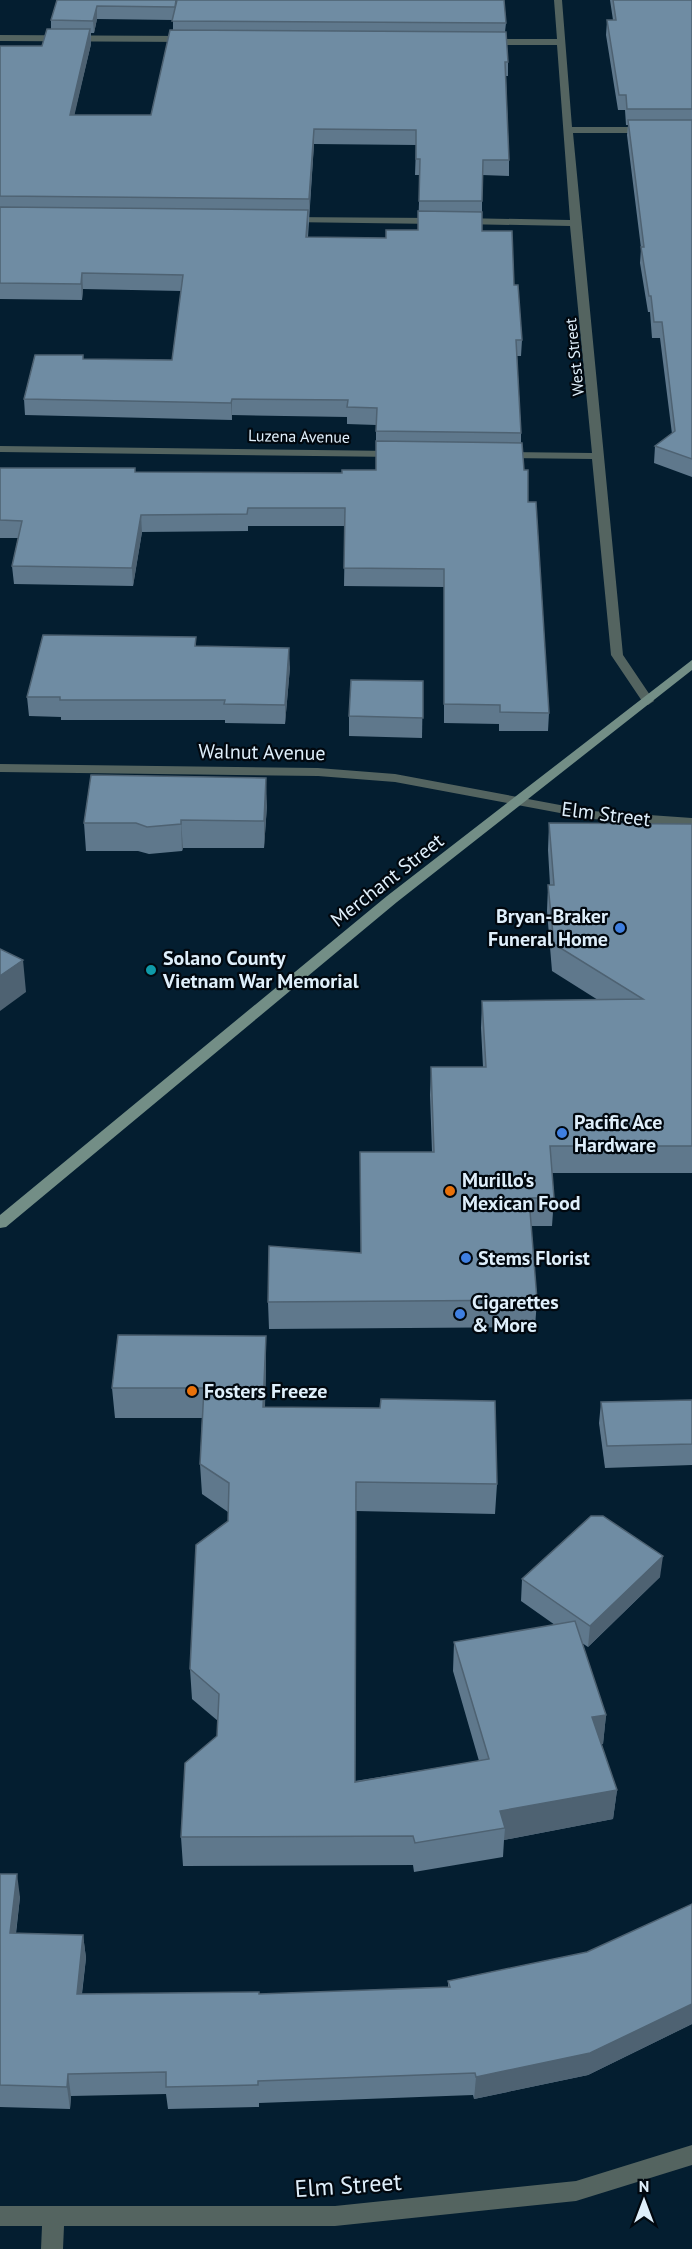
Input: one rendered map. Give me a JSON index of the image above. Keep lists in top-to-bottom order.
{
  "streets": {
    "main road": ["Merchant Street"],
    "street": [
      "West Street",
      "Luzena Avenue",
      "Walnut Avenue",
      "Elm Street"
    ]
  },
  "crossings": [
    ["West Street", "Merchant Street"],
    ["Walnut Avenue", "Elm Street"],
    ["Walnut Avenue", "Merchant Street"],
    ["Elm Street", "Merchant Street"]
  ],
  "places": [
    "Bryan-Braker Funeral Home",
    "Solano County Vietnam War Memorial",
    "Pacific Ace Hardware",
    "Murillo's Mexican Food",
    "Stems Florist",
    "Cigarettes & More",
    "Fosters Freeze"
  ],
  "north": "top"
}
